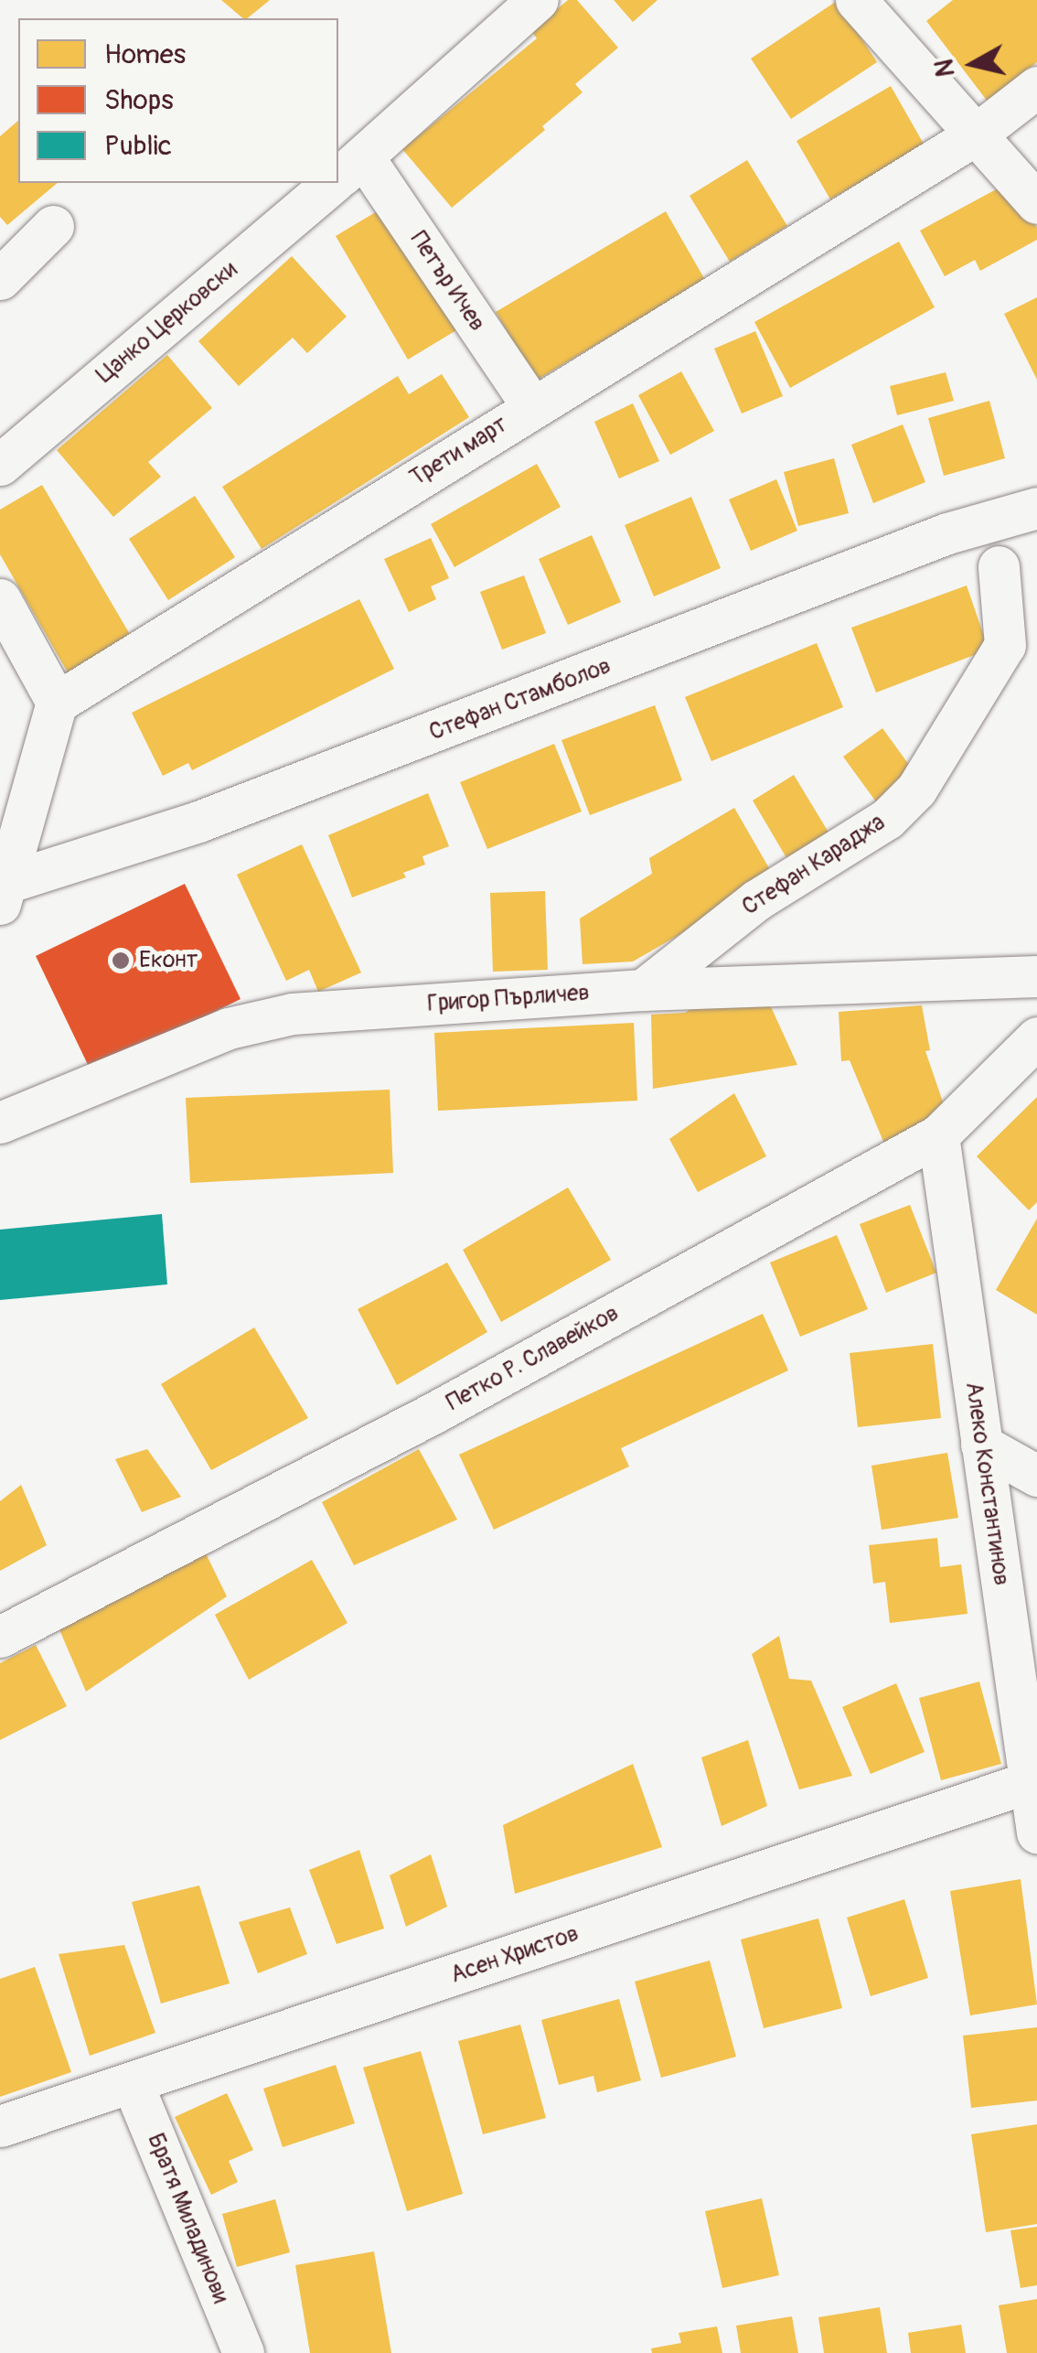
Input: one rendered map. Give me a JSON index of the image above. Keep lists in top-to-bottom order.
{
  "streets": {
    "street": [
      "Петър Ичев",
      "Цанко Церковски",
      "Трети март",
      "Стефан Стамболов",
      "Стефан Караджа",
      "Григор Пърличев",
      "Петко Р. Славейков",
      "Алеко Константинов",
      "Асен Христов",
      "Братя Миладинови"
    ]
  },
  "crossings": [
    ["Петър Ичев", "Цанко Церковски"],
    ["Петър Ичев", "Трети март"],
    ["Стефан Караджа", "Григор Пърличев"],
    ["Петко Р. Славейков", "Алеко Константинов"],
    ["Алеко Константинов", "Асен Христов"],
    ["Асен Христов", "Братя Миладинови"]
  ],
  "places": ["Еконт"],
  "legend": ["Homes", "Shops", "Public"],
  "north": "left"
}
